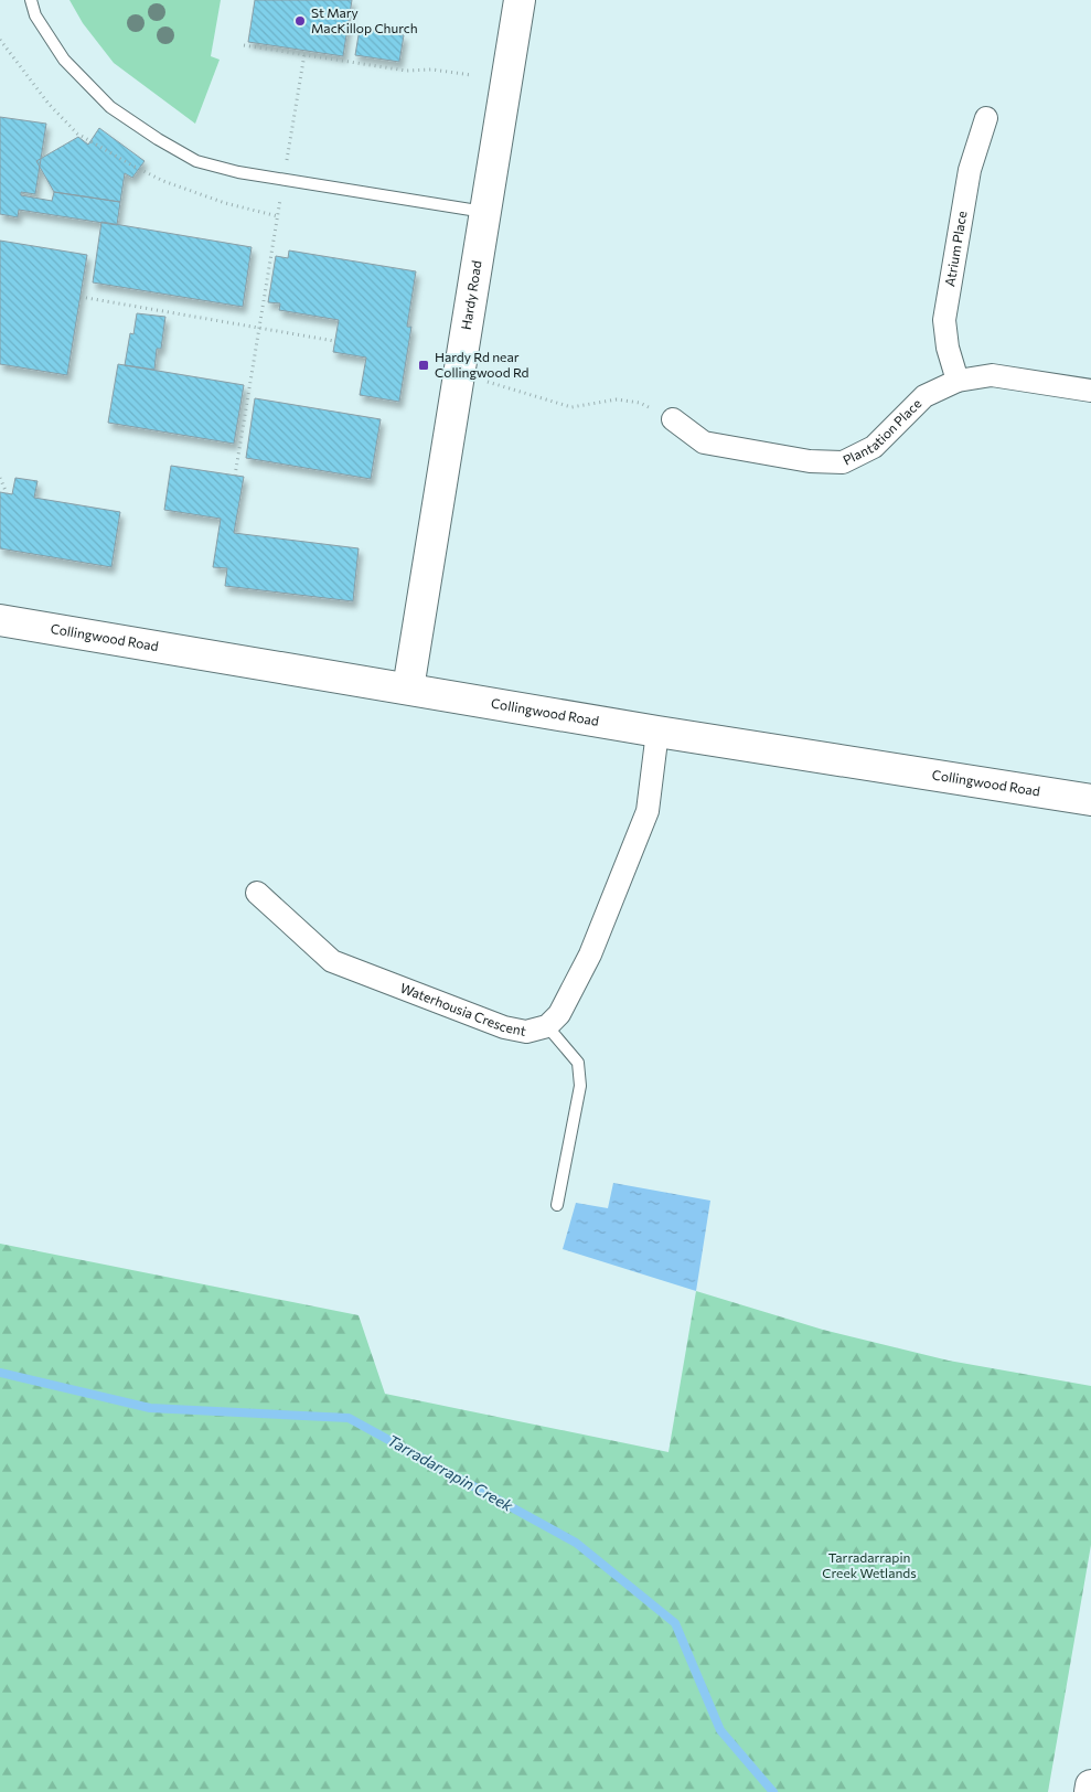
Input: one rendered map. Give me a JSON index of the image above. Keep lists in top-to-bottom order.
{
  "streets": {
    "street": [
      "Atrium Place",
      "Hardy Road",
      "Plantation Place",
      "Collingwood Road",
      "Waterhousia Crescent"
    ]
  },
  "crossings": [
    ["Atrium Place", "Plantation Place"],
    ["Hardy Road", "Collingwood Road"],
    ["Collingwood Road", "Waterhousia Crescent"]
  ],
  "water": ["Tarradarrapin Creek"],
  "parks": ["Tarradarrapin Creek Wetlands"],
  "places": {
    "other": ["St Mary MacKillop Church"],
    "transit": ["Hardy Rd near Collingwood Rd"]
  }
}
